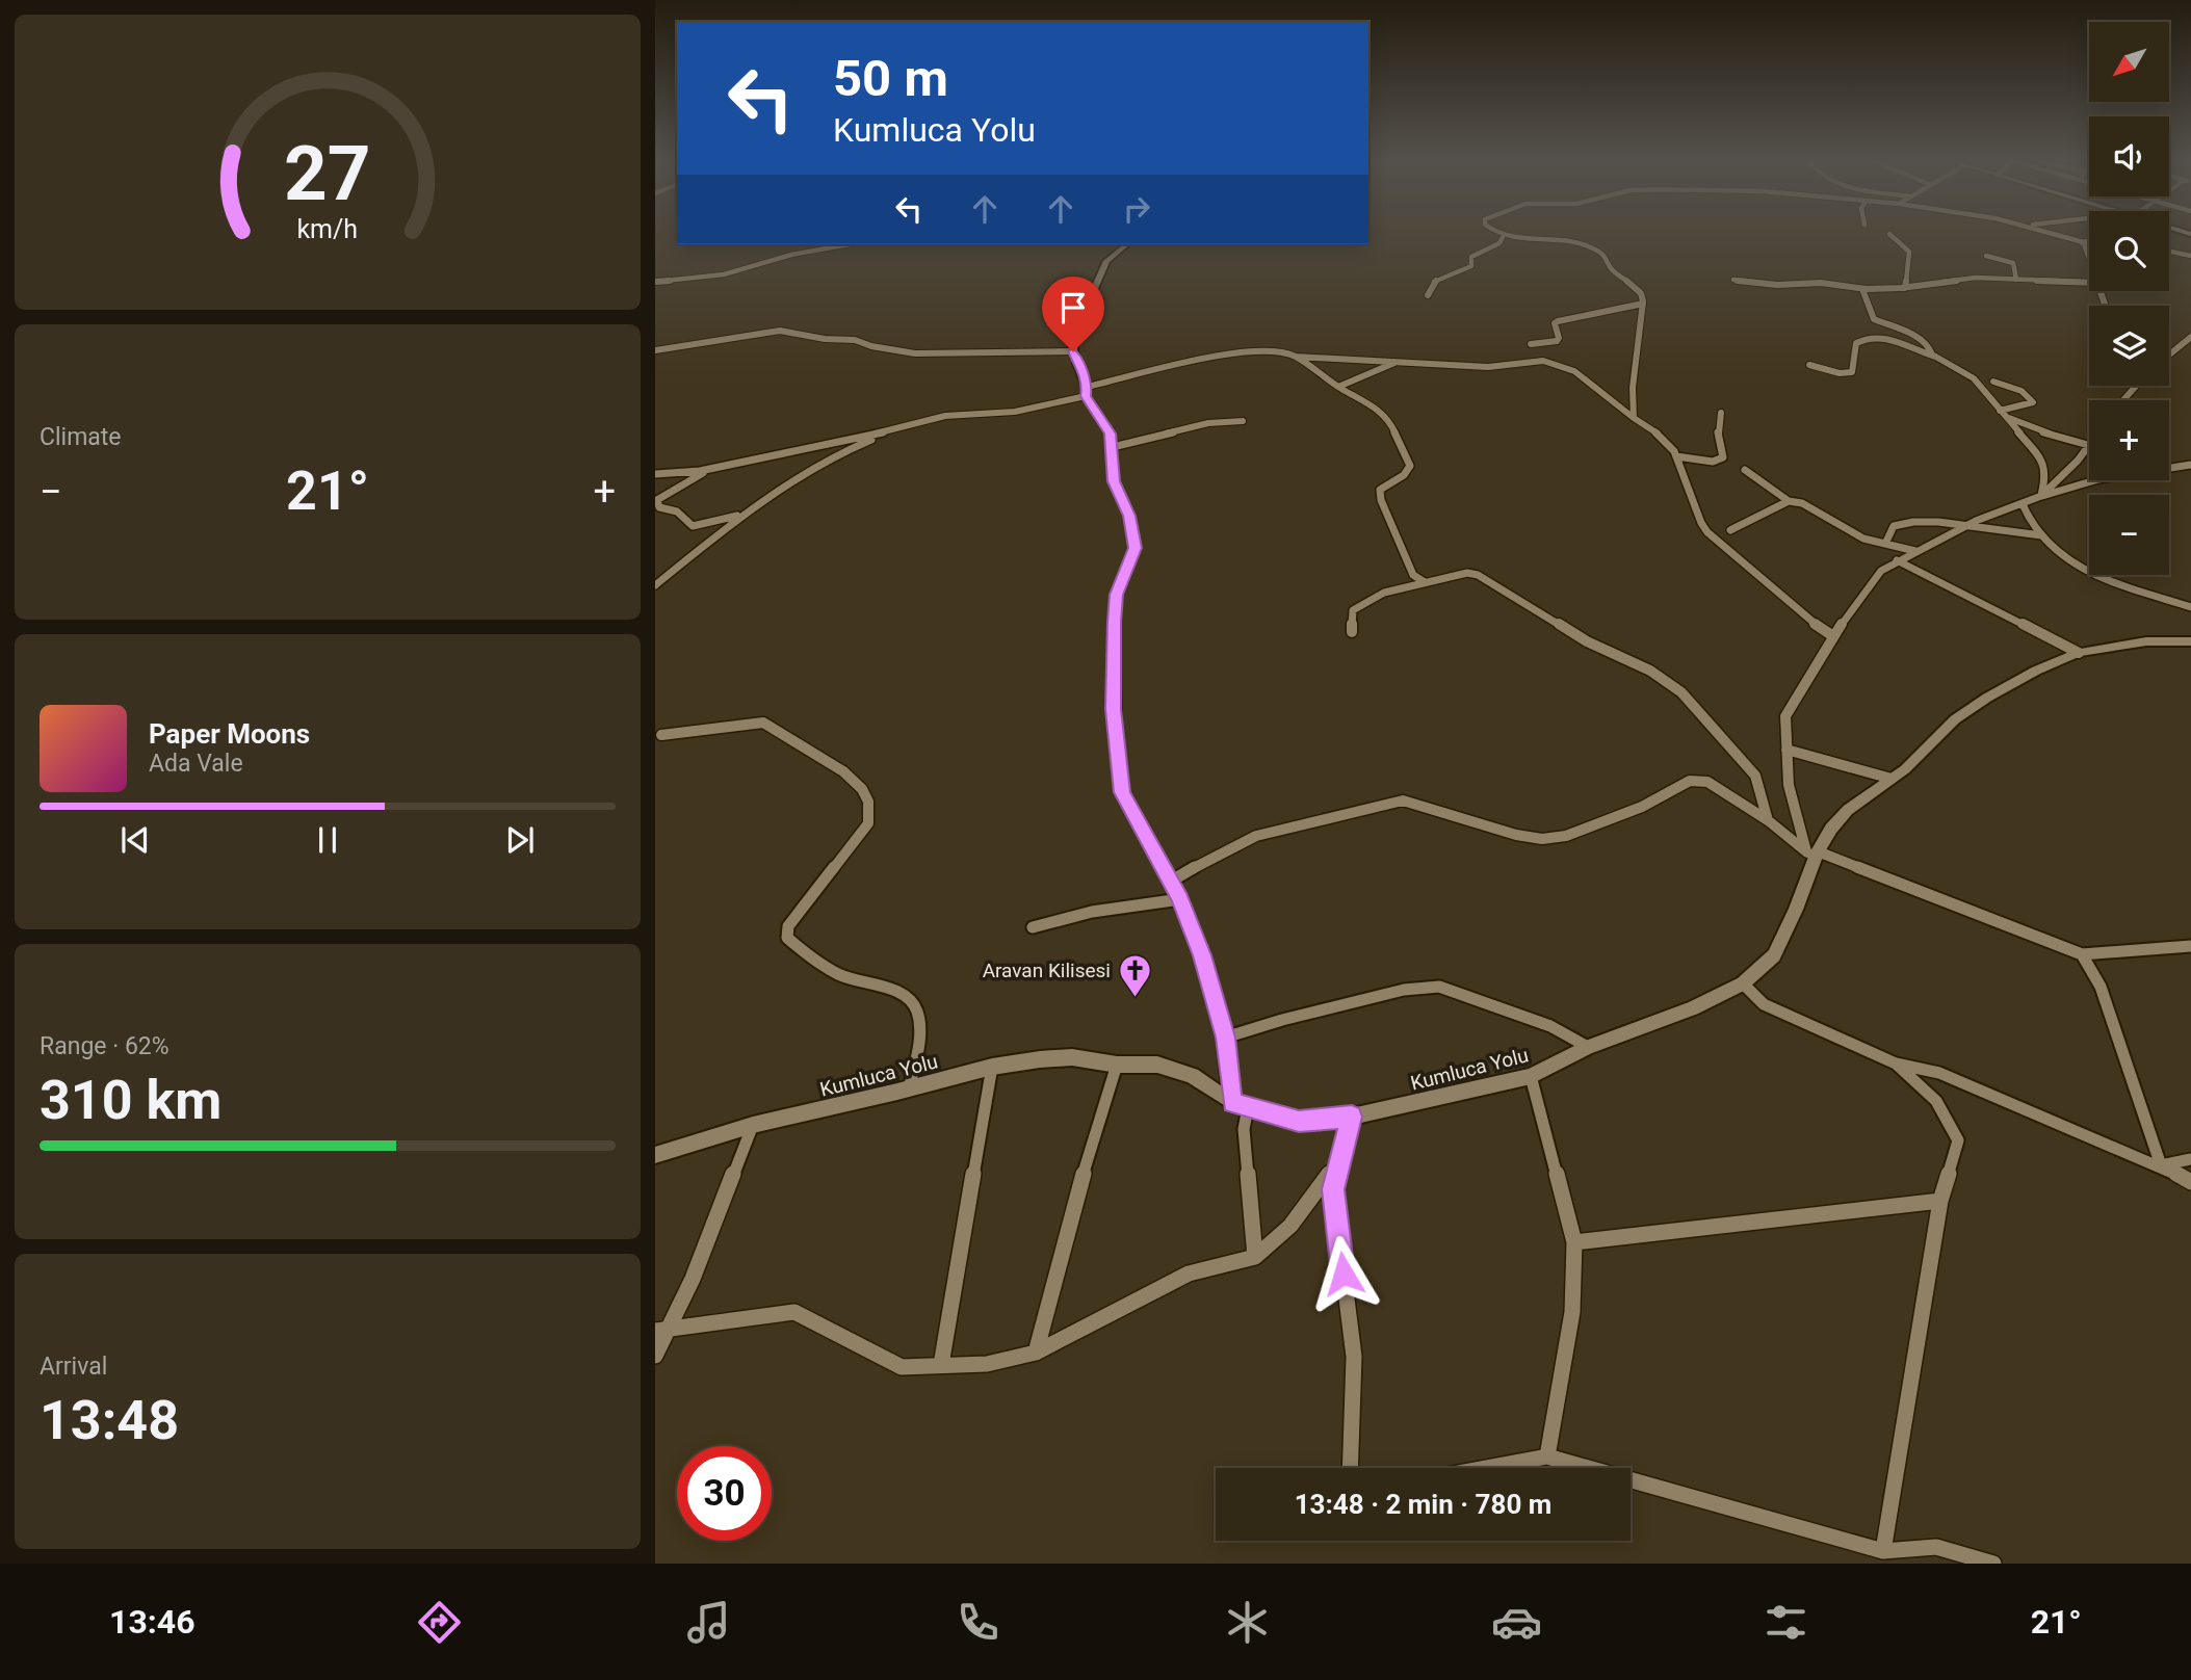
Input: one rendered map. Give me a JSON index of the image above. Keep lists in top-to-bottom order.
{
  "streets": {
    "street": ["Kumluca Yolu"]
  },
  "places": {
    "church": ["Aravan Kilisesi"]
  },
  "north": "bottom left",
  "page": {
    "map_buttons": ["+", "−"],
    "turn": ["50 m", "Kumluca Yolu"],
    "tile": [
      "Climate",
      ["Range · 62%", "310 km"],
      ["Arrival", "13:48"]
    ],
    "heat": ["−", "21°", "+"],
    "song": ["Paper Moons", "Ada Vale"],
    "limit": "30",
    "trip": "13:48 · 2 min · 780 m",
    "tabs": ["13:46", "21°"],
    "gauge": ["27", "km/h"]
  }
}
